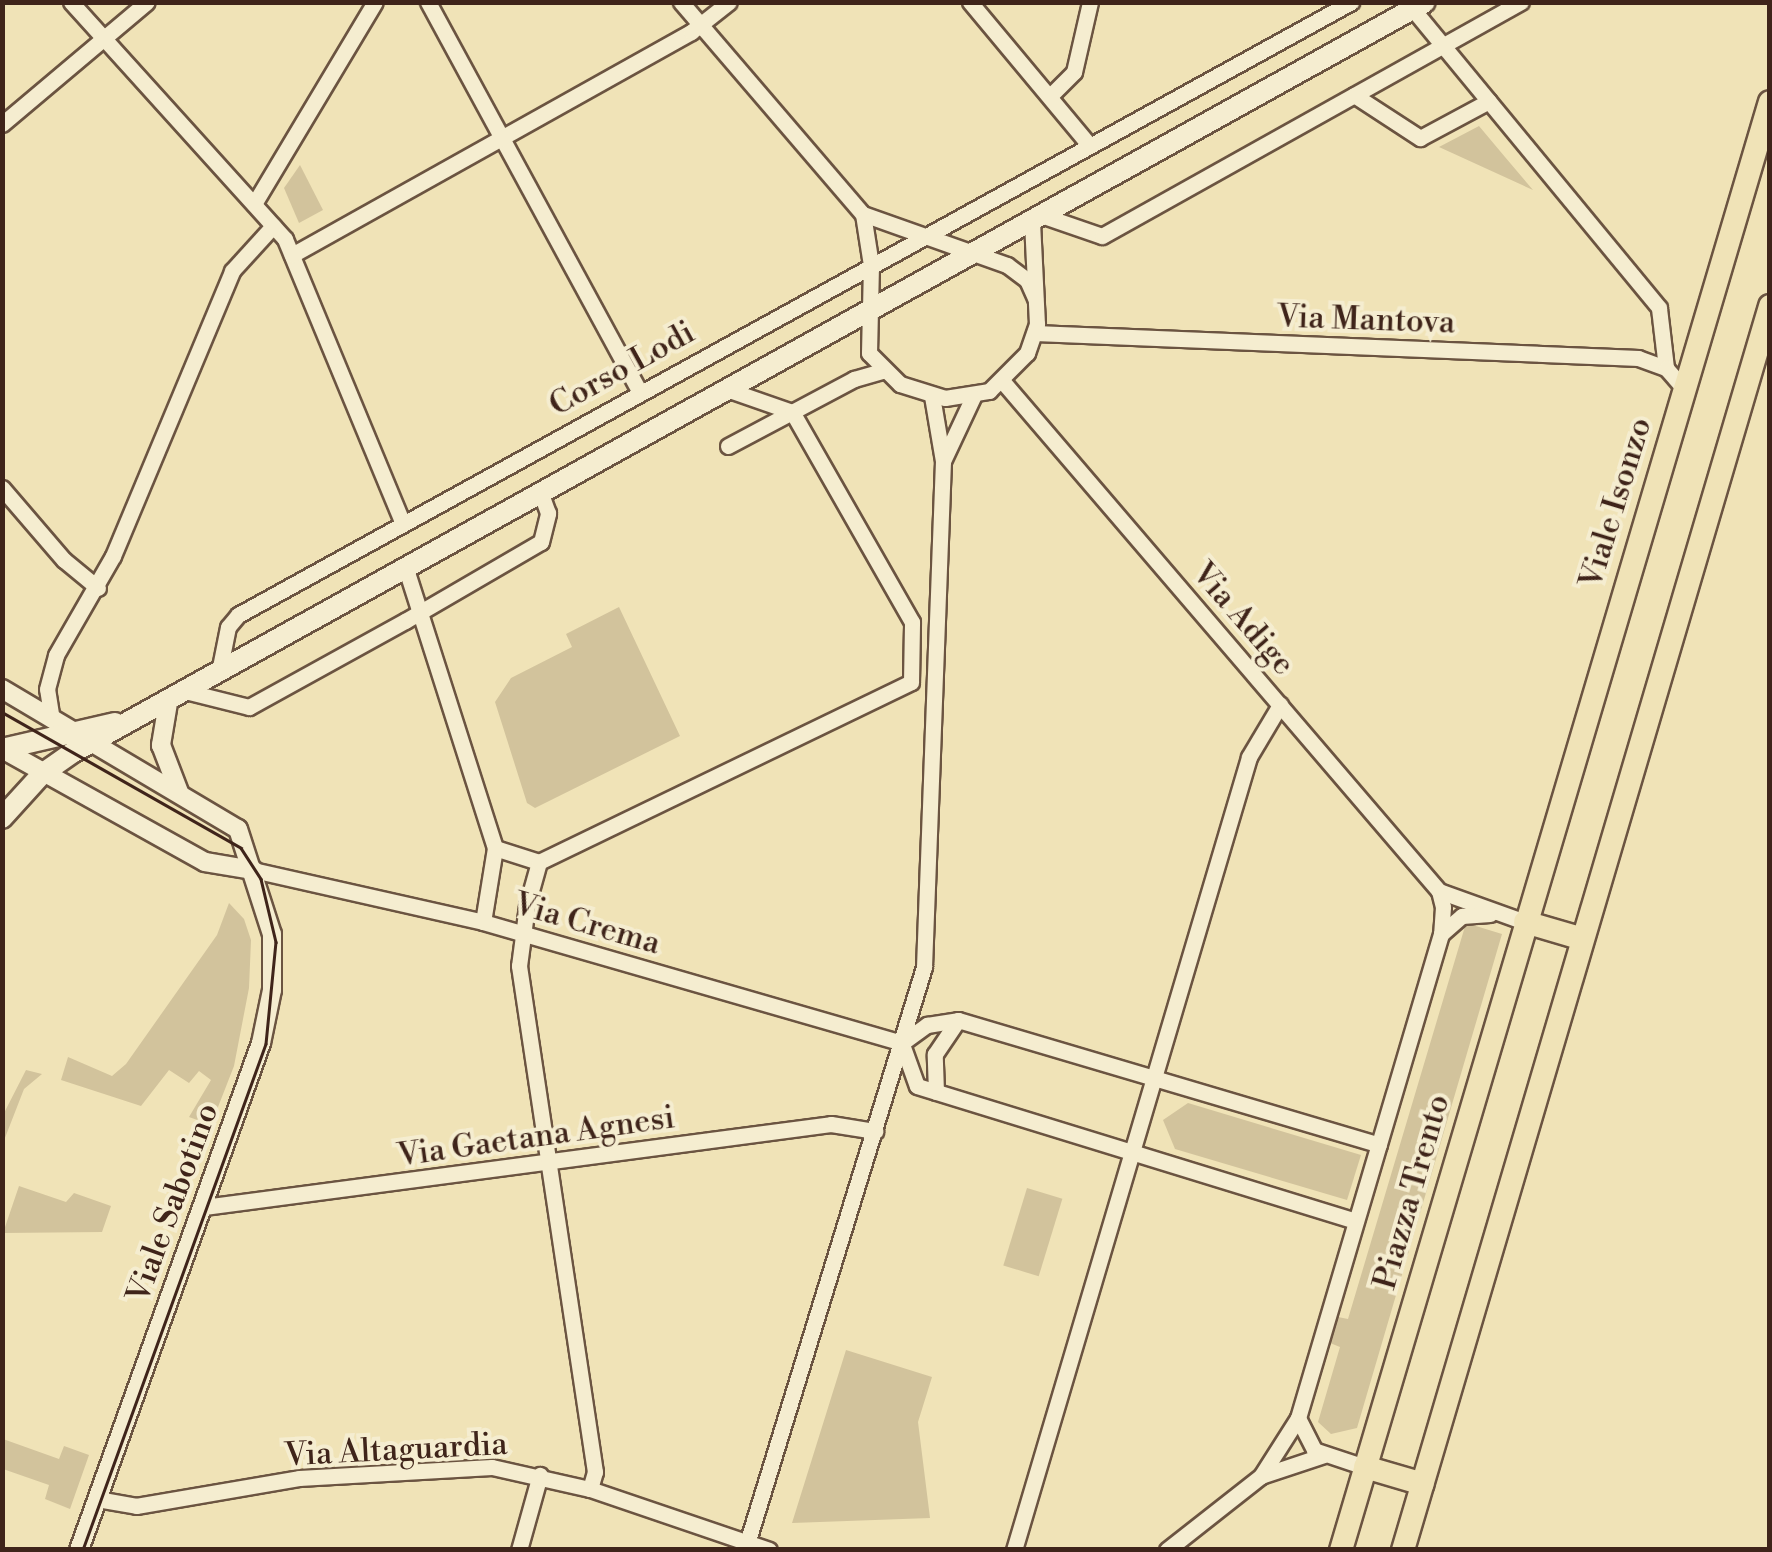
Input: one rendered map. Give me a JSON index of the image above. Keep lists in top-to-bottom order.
{
  "streets": {
    "main road": ["Viale Isonzo", "Piazza Trento"],
    "street": [
      "Via Mantova",
      "Corso Lodi",
      "Via Adige",
      "Via Crema",
      "Via Gaetana Agnesi",
      "Viale Sabotino",
      "Via Altaguardia"
    ]
  },
  "crossings": [
    ["Via Mantova", "Via Adige"],
    ["Viale Isonzo", "Piazza Trento"],
    ["Via Adige", "Piazza Trento"],
    ["Via Crema", "Viale Sabotino"],
    ["Via Gaetana Agnesi", "Viale Sabotino"],
    ["Viale Sabotino", "Via Altaguardia"]
  ]
}
